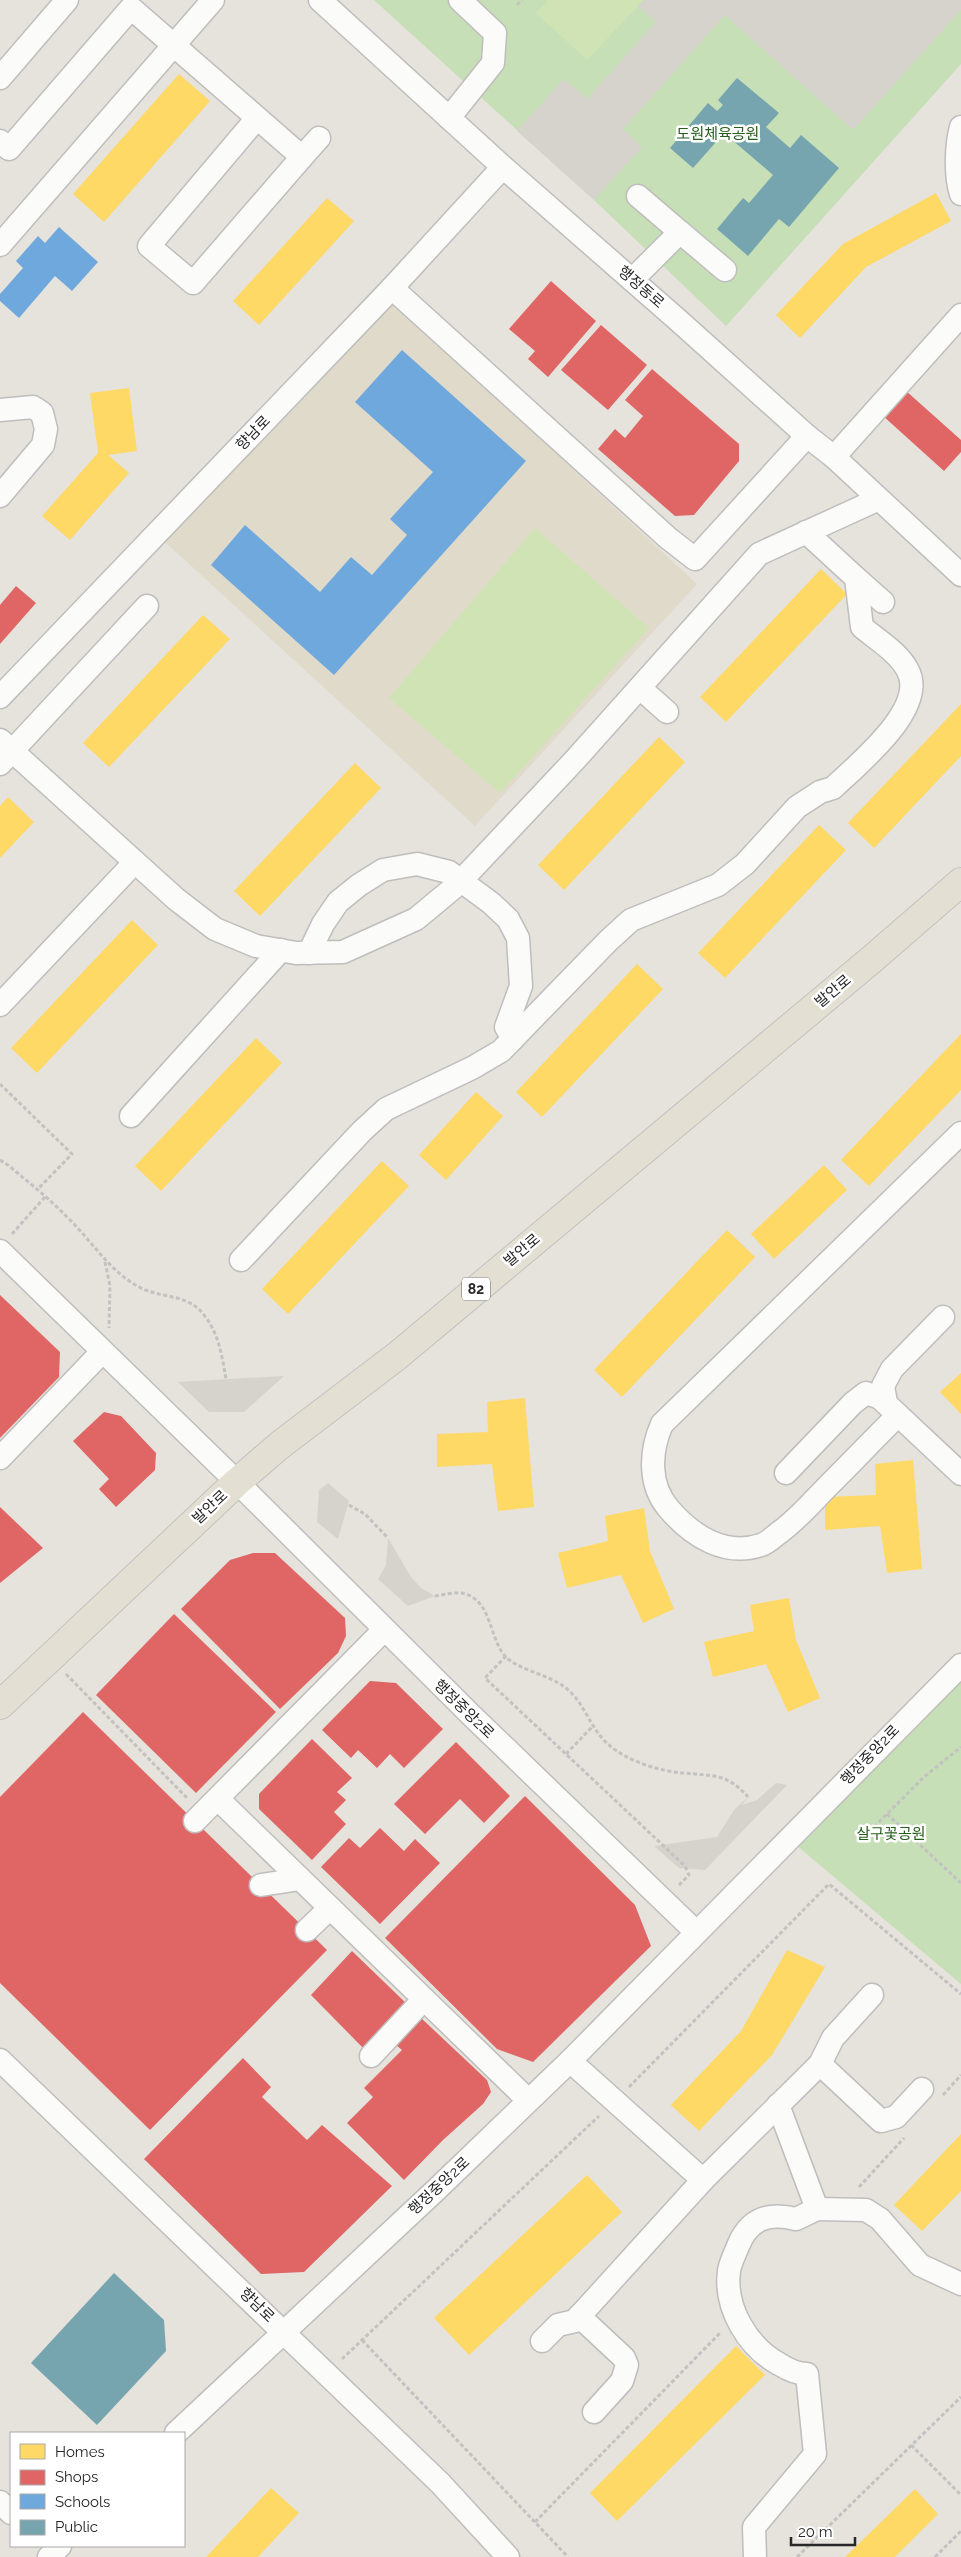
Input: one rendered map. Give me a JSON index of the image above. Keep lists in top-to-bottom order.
{
  "streets": {
    "main road": ["발안로", "82"],
    "street": ["행정동로", "향남로", "행정중앙2로"]
  },
  "crossings": [
    ["행정동로", "향남로"],
    ["향남로", "행정중앙2로"],
    ["발안로", "행정중앙2로"]
  ],
  "parks": ["도원체육공원", "살구꽃공원"],
  "legend": [
    "Homes",
    "Shops",
    "Schools",
    "Public"
  ],
  "scale_bar": "20 m"
}
